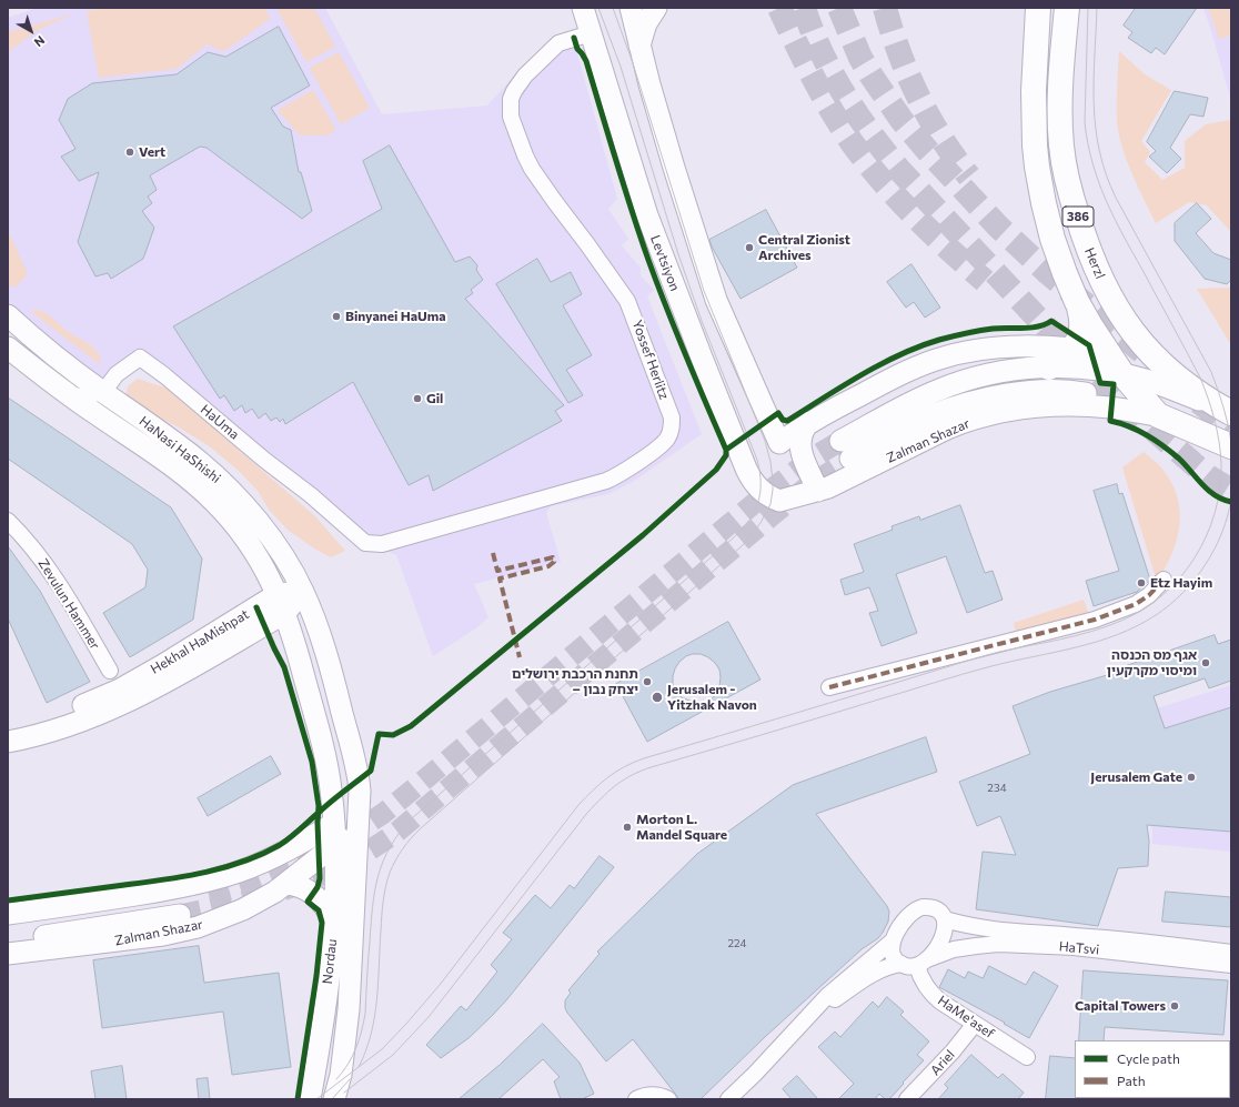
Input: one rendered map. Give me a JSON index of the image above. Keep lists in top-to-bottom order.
{
  "streets": {
    "main road": ["386", "Herzl"],
    "street": [
      "Levtsiyon",
      "Yossef Herlitz",
      "HaUma",
      "Zalman Shazar",
      "HaNasi HaShishi",
      "Zevulun Hammer",
      "Hekhal HaMishpat",
      "HaTsvi",
      "Nordau",
      "HaMe'asef",
      "Ariel"
    ]
  },
  "crossings": [
    ["386", "Zalman Shazar"],
    ["Levtsiyon", "Yossef Herlitz"],
    ["Levtsiyon", "Zalman Shazar"],
    ["Yossef Herlitz", "HaUma"],
    ["HaUma", "HaNasi HaShishi"],
    ["Zalman Shazar", "HaNasi HaShishi"],
    ["Zalman Shazar", "Nordau"],
    ["HaNasi HaShishi", "Hekhal HaMishpat"],
    ["HaNasi HaShishi", "Nordau"],
    ["HaTsvi", "HaMe'asef"],
    ["HaMe'asef", "Ariel"]
  ],
  "places": [
    "Vert",
    "Central Zionist Archives",
    "Binyanei HaUma",
    "Gil",
    "Etz Hayim",
    "אגף מס הכנסה ומיסוי מקרקעין",
    "תחנת הרכבת ירושלים – יצחק נבון",
    "Jerusalem - Yitzhak Navon",
    "Jerusalem Gate",
    "Morton L. Mandel Square",
    "Capital Towers"
  ],
  "house_numbers": ["234", "224"],
  "legend": ["Cycle path", "Path"],
  "north": "bottom right"
}
